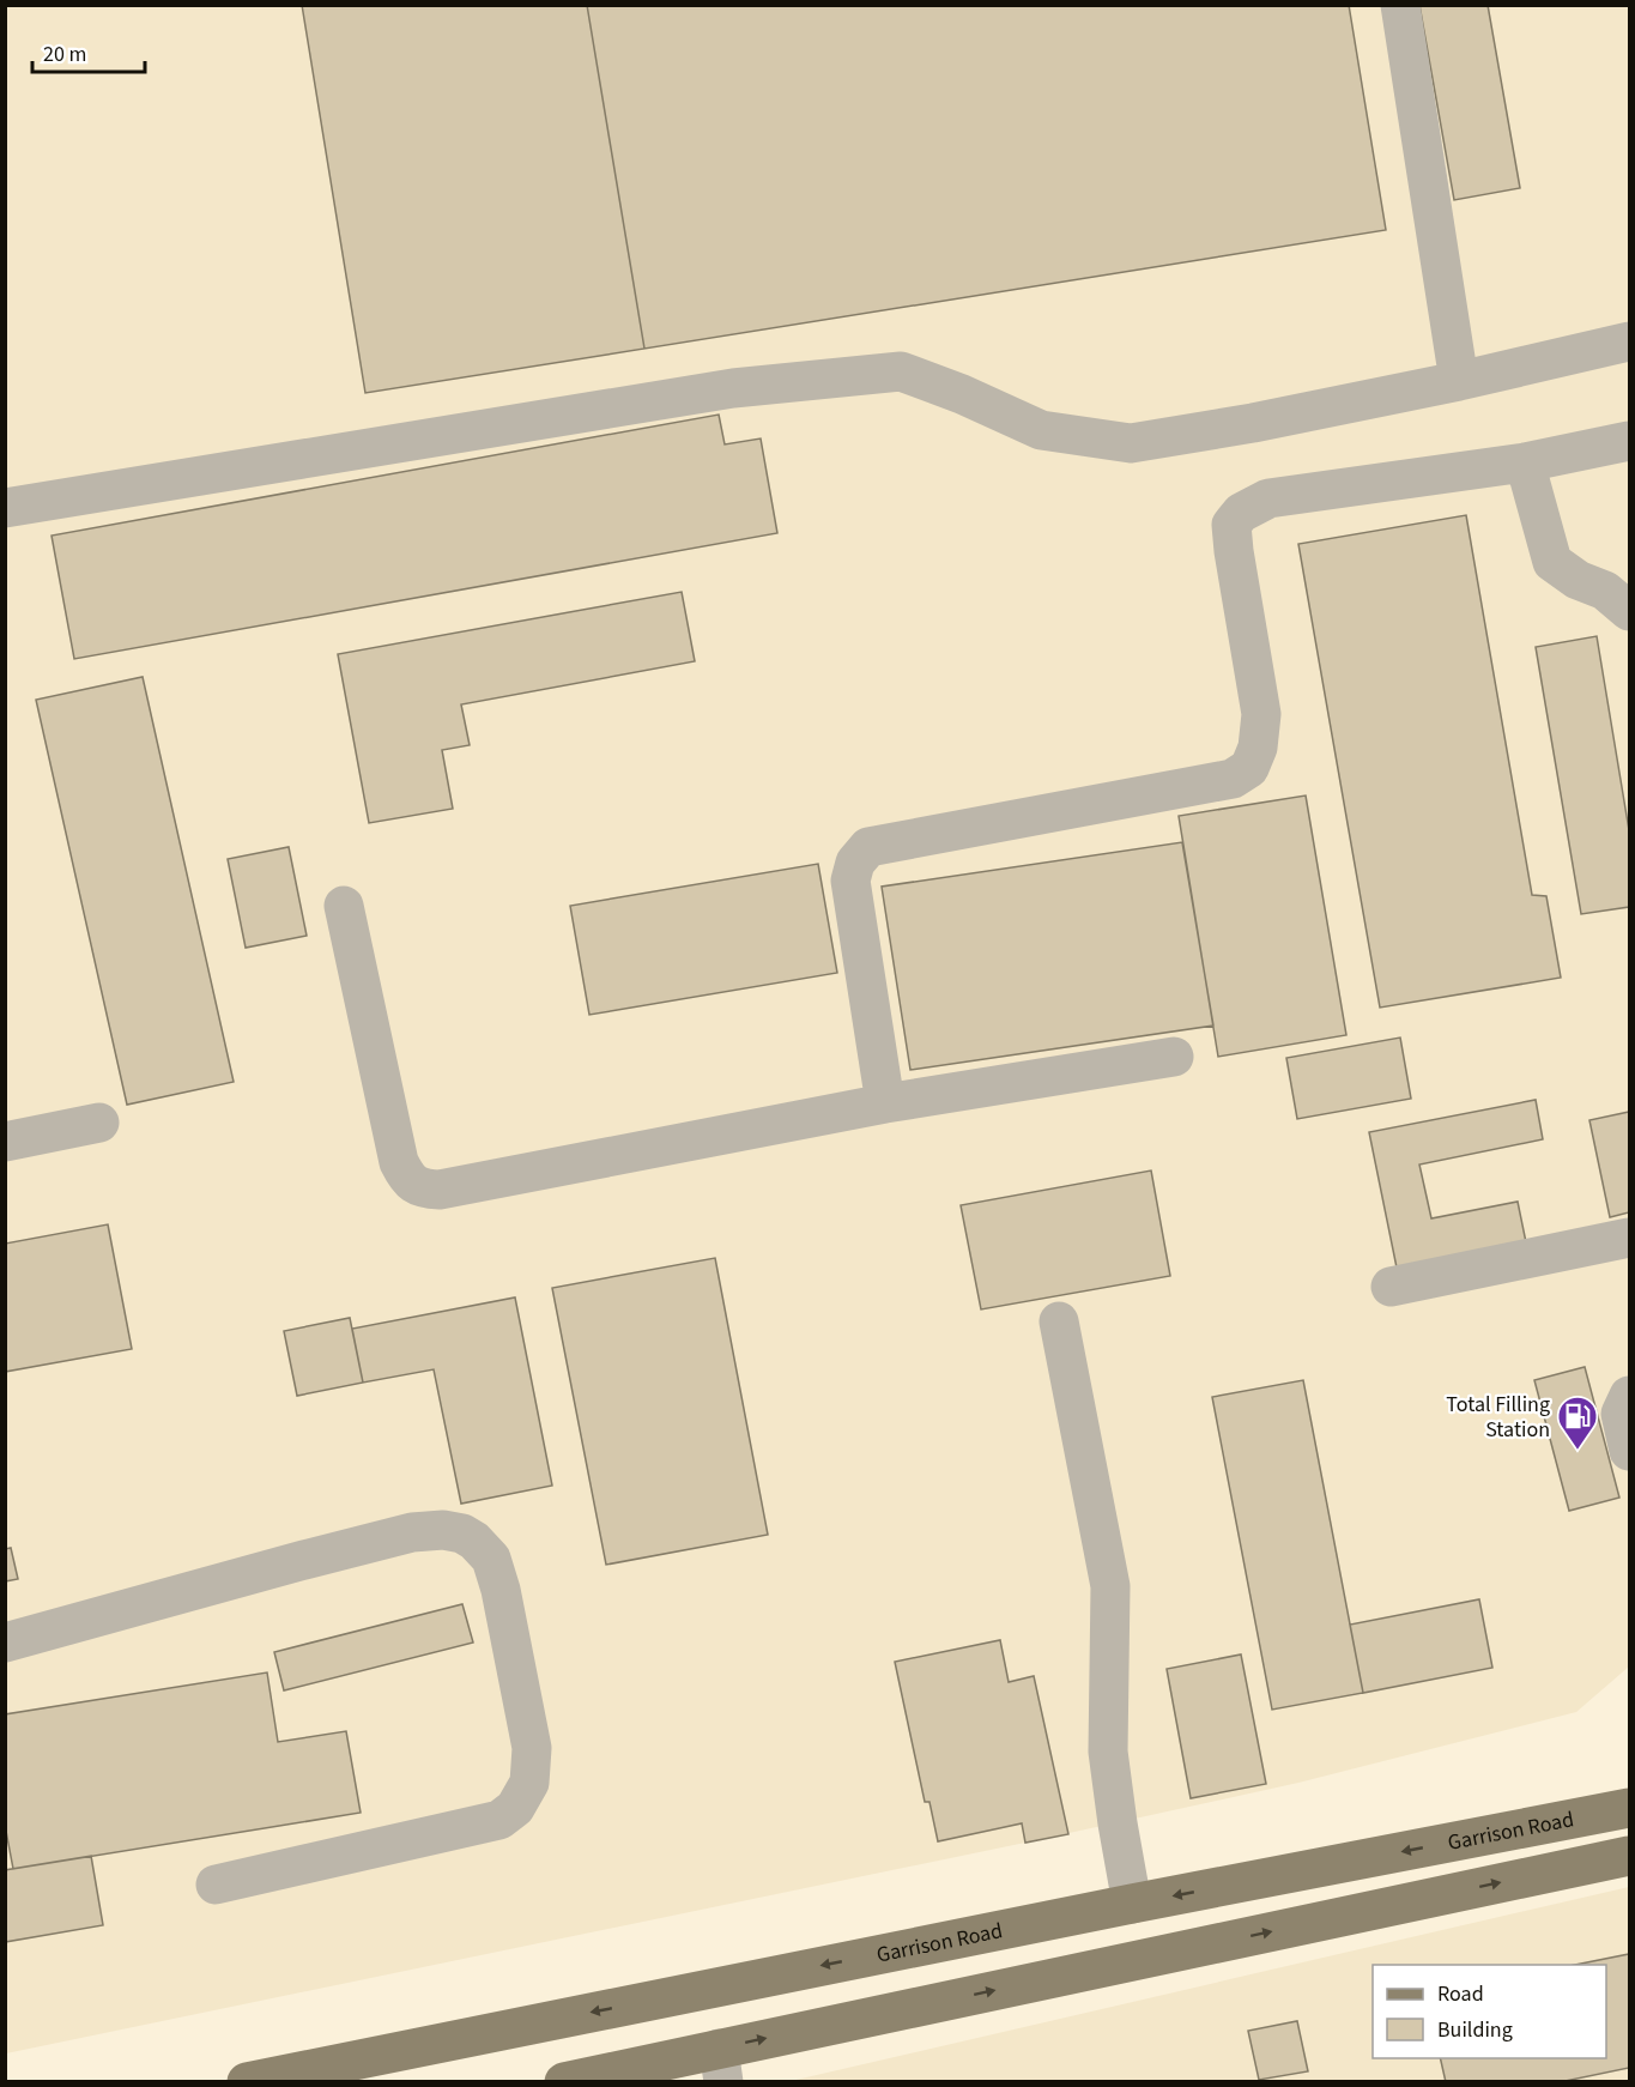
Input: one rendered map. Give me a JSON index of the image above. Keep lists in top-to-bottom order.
{
  "streets": {
    "main road": ["Garrison Road"]
  },
  "places": {
    "fuel station": ["Total Filling Station"]
  },
  "legend": ["Road", "Building"],
  "scale_bar": "20 m"
}
